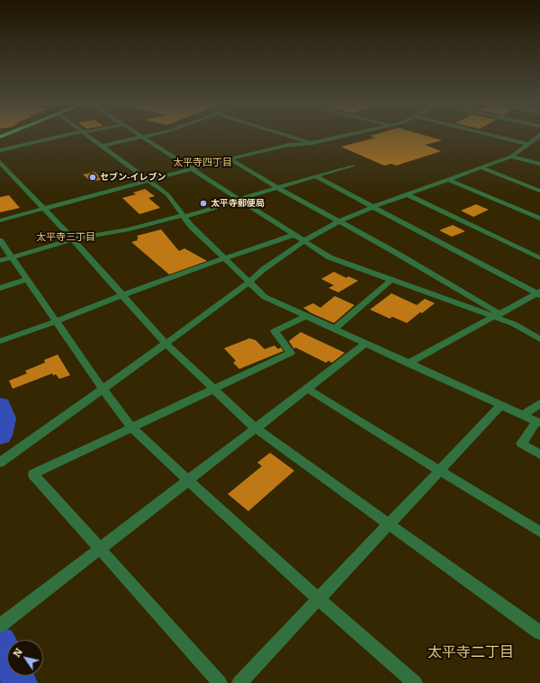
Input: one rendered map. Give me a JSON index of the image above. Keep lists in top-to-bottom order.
{
  "districts": ["太平寺四丁目", "太平寺三丁目", "太平寺二丁目"],
  "places": ["セブン-イレブン", "太平寺郵便局"],
  "north": "top left"
}
